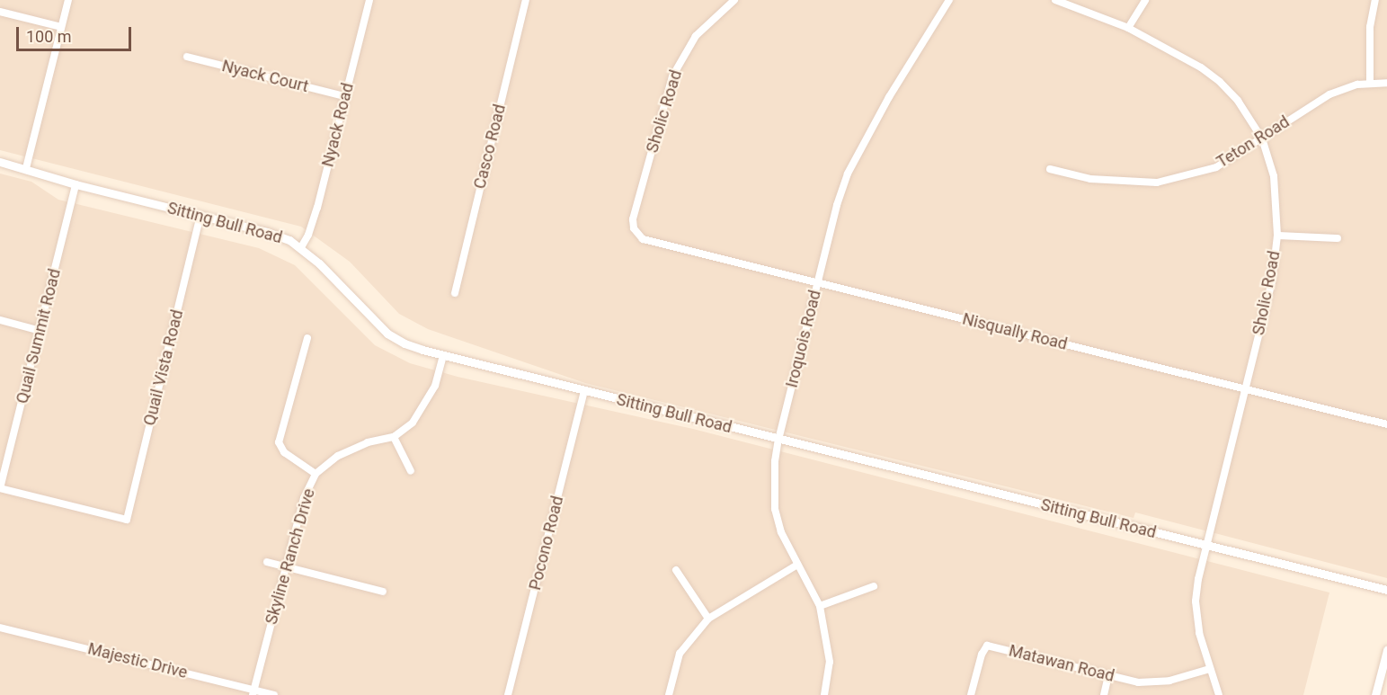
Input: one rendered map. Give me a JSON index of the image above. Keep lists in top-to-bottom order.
{
  "streets": {
    "street": [
      "Nyack Court",
      "Sholic Road",
      "Nyack Road",
      "Teton Road",
      "Casco Road",
      "Sitting Bull Road",
      "Nisqually Road",
      "Quail Summit Road",
      "Iroquois Road",
      "Quail Vista Road",
      "Pocono Road",
      "Skyline Ranch Drive",
      "Majestic Drive",
      "Matawan Road"
    ]
  },
  "crossings": [
    ["Nyack Court", "Nyack Road"],
    ["Sholic Road", "Teton Road"],
    ["Sholic Road", "Sitting Bull Road"],
    ["Sholic Road", "Nisqually Road"],
    ["Sholic Road", "Matawan Road"],
    ["Nyack Road", "Sitting Bull Road"],
    ["Sitting Bull Road", "Quail Summit Road"],
    ["Sitting Bull Road", "Iroquois Road"],
    ["Sitting Bull Road", "Quail Vista Road"],
    ["Sitting Bull Road", "Pocono Road"],
    ["Sitting Bull Road", "Skyline Ranch Drive"],
    ["Nisqually Road", "Iroquois Road"],
    ["Quail Summit Road", "Quail Vista Road"],
    ["Skyline Ranch Drive", "Majestic Drive"]
  ],
  "scale_bar": "100 m"
}
